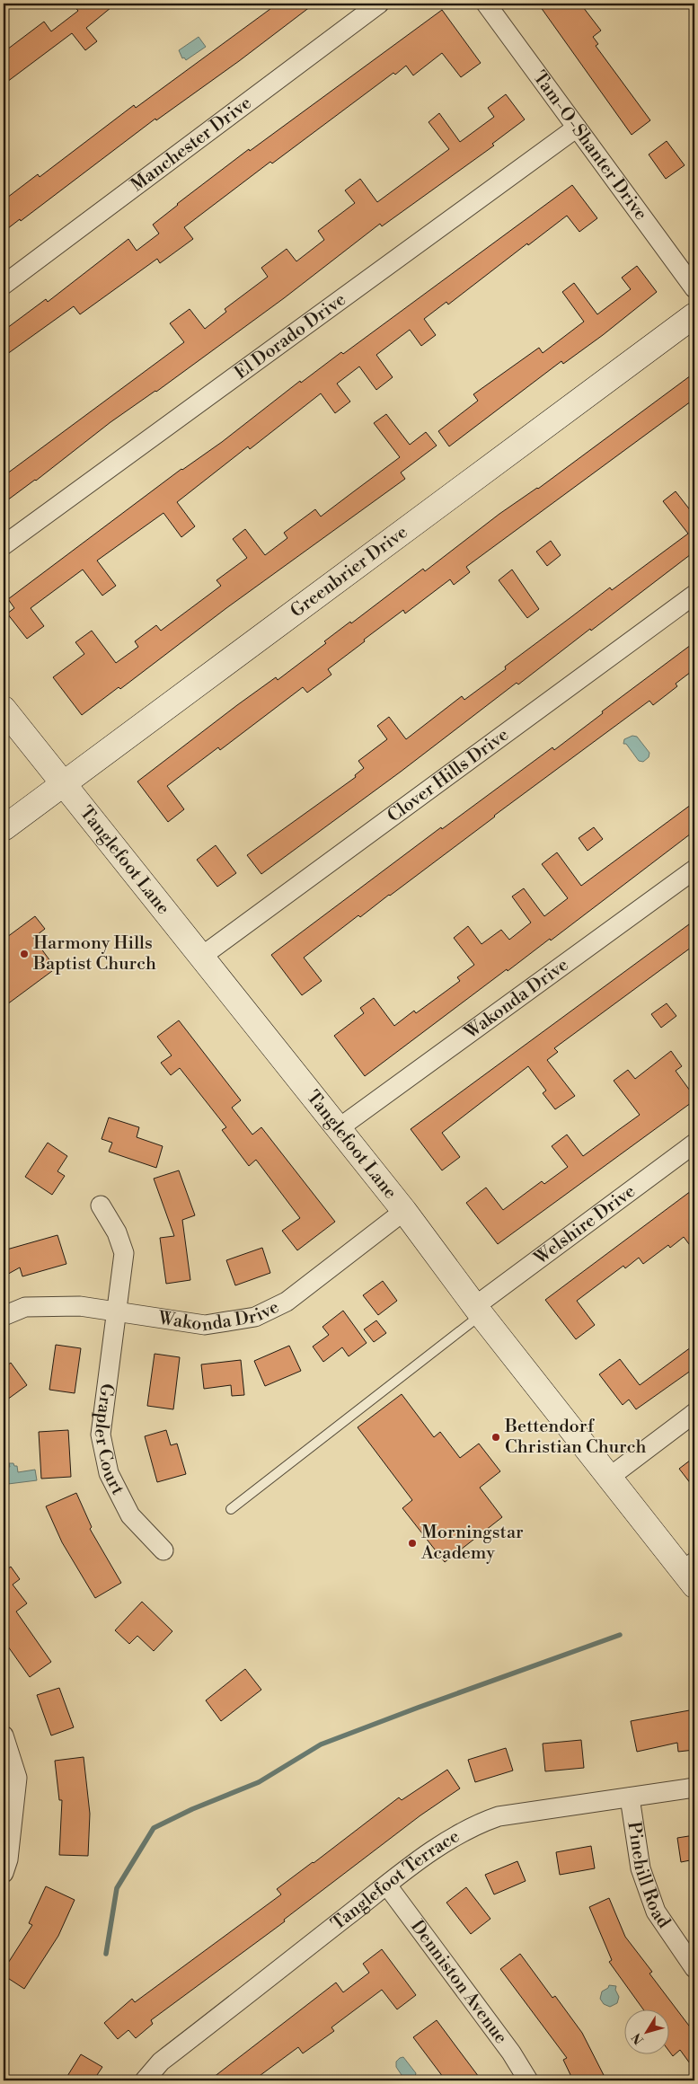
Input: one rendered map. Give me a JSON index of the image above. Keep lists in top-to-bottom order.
{
  "streets": {
    "main road": ["Greenbrier Drive", "Tanglefoot Lane"],
    "street": [
      "Manchester Drive",
      "Tam-O-Shanter Drive",
      "El Dorado Drive",
      "Clover Hills Drive",
      "Wakonda Drive",
      "Welshire Drive",
      "Grapler Court",
      "Pinehill Road",
      "Tanglefoot Terrace",
      "Denniston Avenue"
    ]
  },
  "crossings": [
    ["Tam-O-Shanter Drive", "El Dorado Drive"],
    ["Greenbrier Drive", "Tanglefoot Lane"],
    ["Clover Hills Drive", "Tanglefoot Lane"],
    ["Tanglefoot Lane", "Wakonda Drive"],
    ["Tanglefoot Lane", "Welshire Drive"],
    ["Wakonda Drive", "Grapler Court"],
    ["Pinehill Road", "Tanglefoot Terrace"],
    ["Tanglefoot Terrace", "Denniston Avenue"]
  ],
  "places": ["Harmony Hills Baptist Church", "Bettendorf Christian Church", "Morningstar Academy"],
  "north": "bottom left"
}
